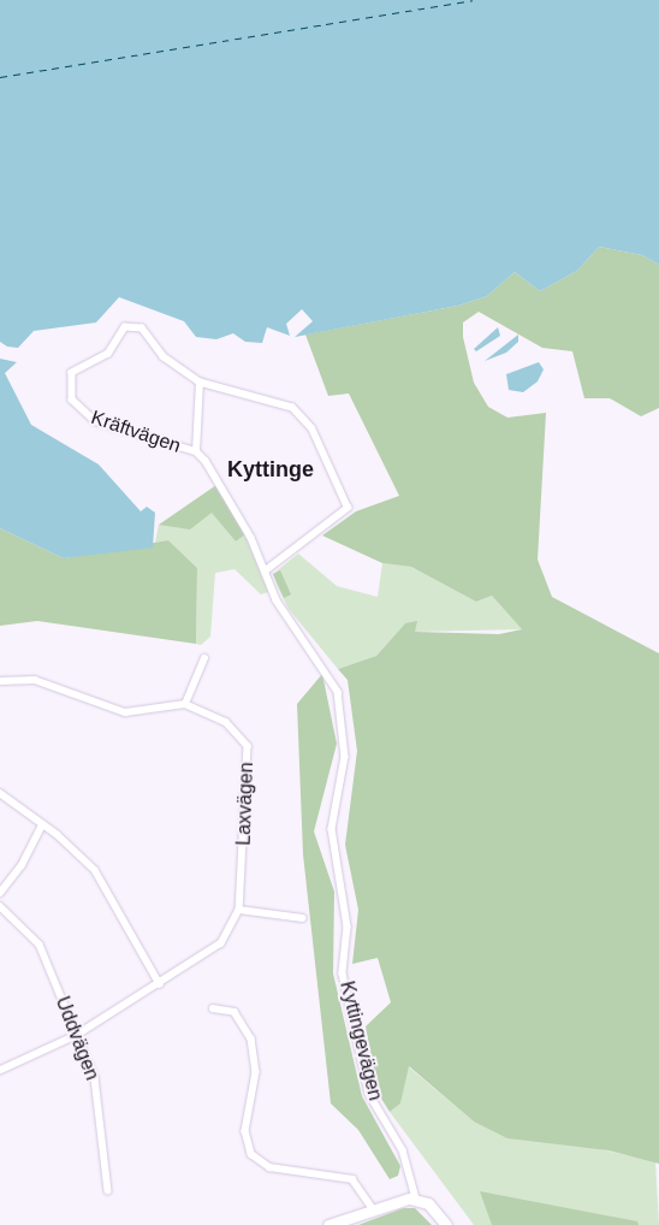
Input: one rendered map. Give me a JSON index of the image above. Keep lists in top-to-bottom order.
{
  "streets": {
    "street": [
      "Kräftvägen",
      "Laxvägen",
      "Uddvägen",
      "Kyttingevägen"
    ]
  },
  "crossings": [
    ["Kräftvägen", "Kyttingevägen"],
    ["Laxvägen", "Uddvägen"]
  ],
  "districts": ["Kyttinge"]
}
